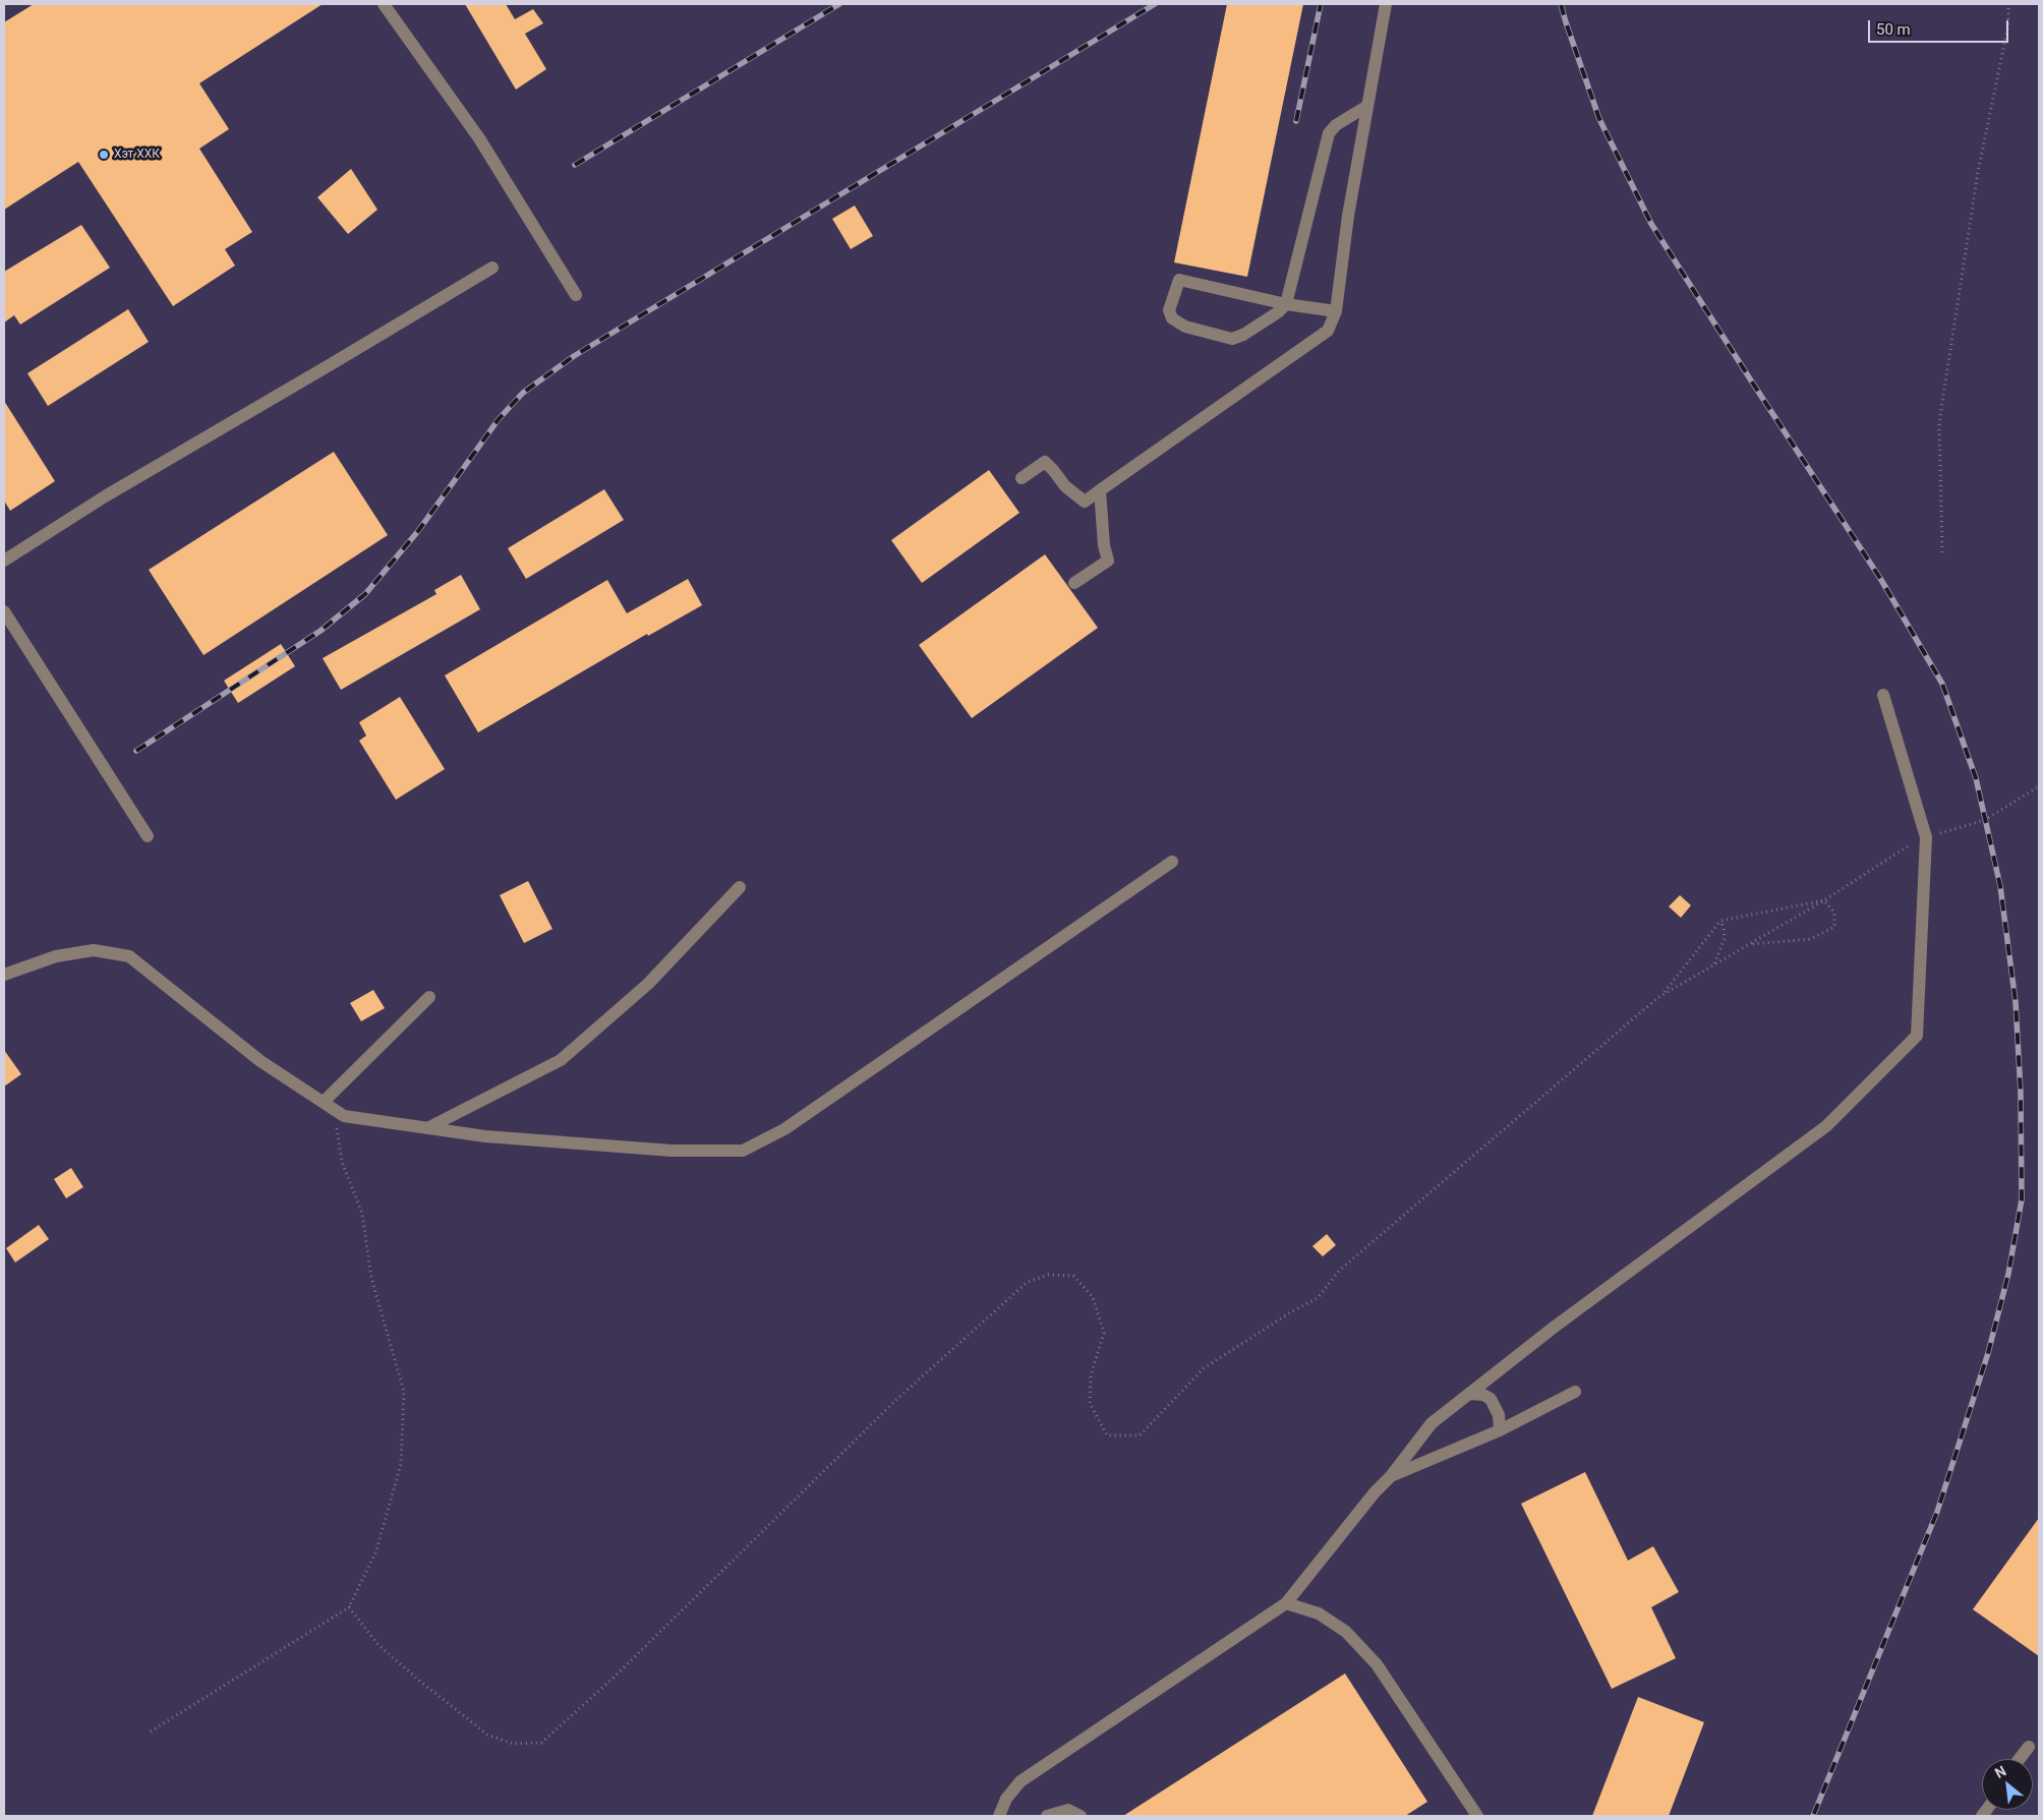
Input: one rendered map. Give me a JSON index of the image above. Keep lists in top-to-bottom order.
{
  "places": ["Хэт ХХК"],
  "scale_bar": "50 m",
  "north": "top left"
}
